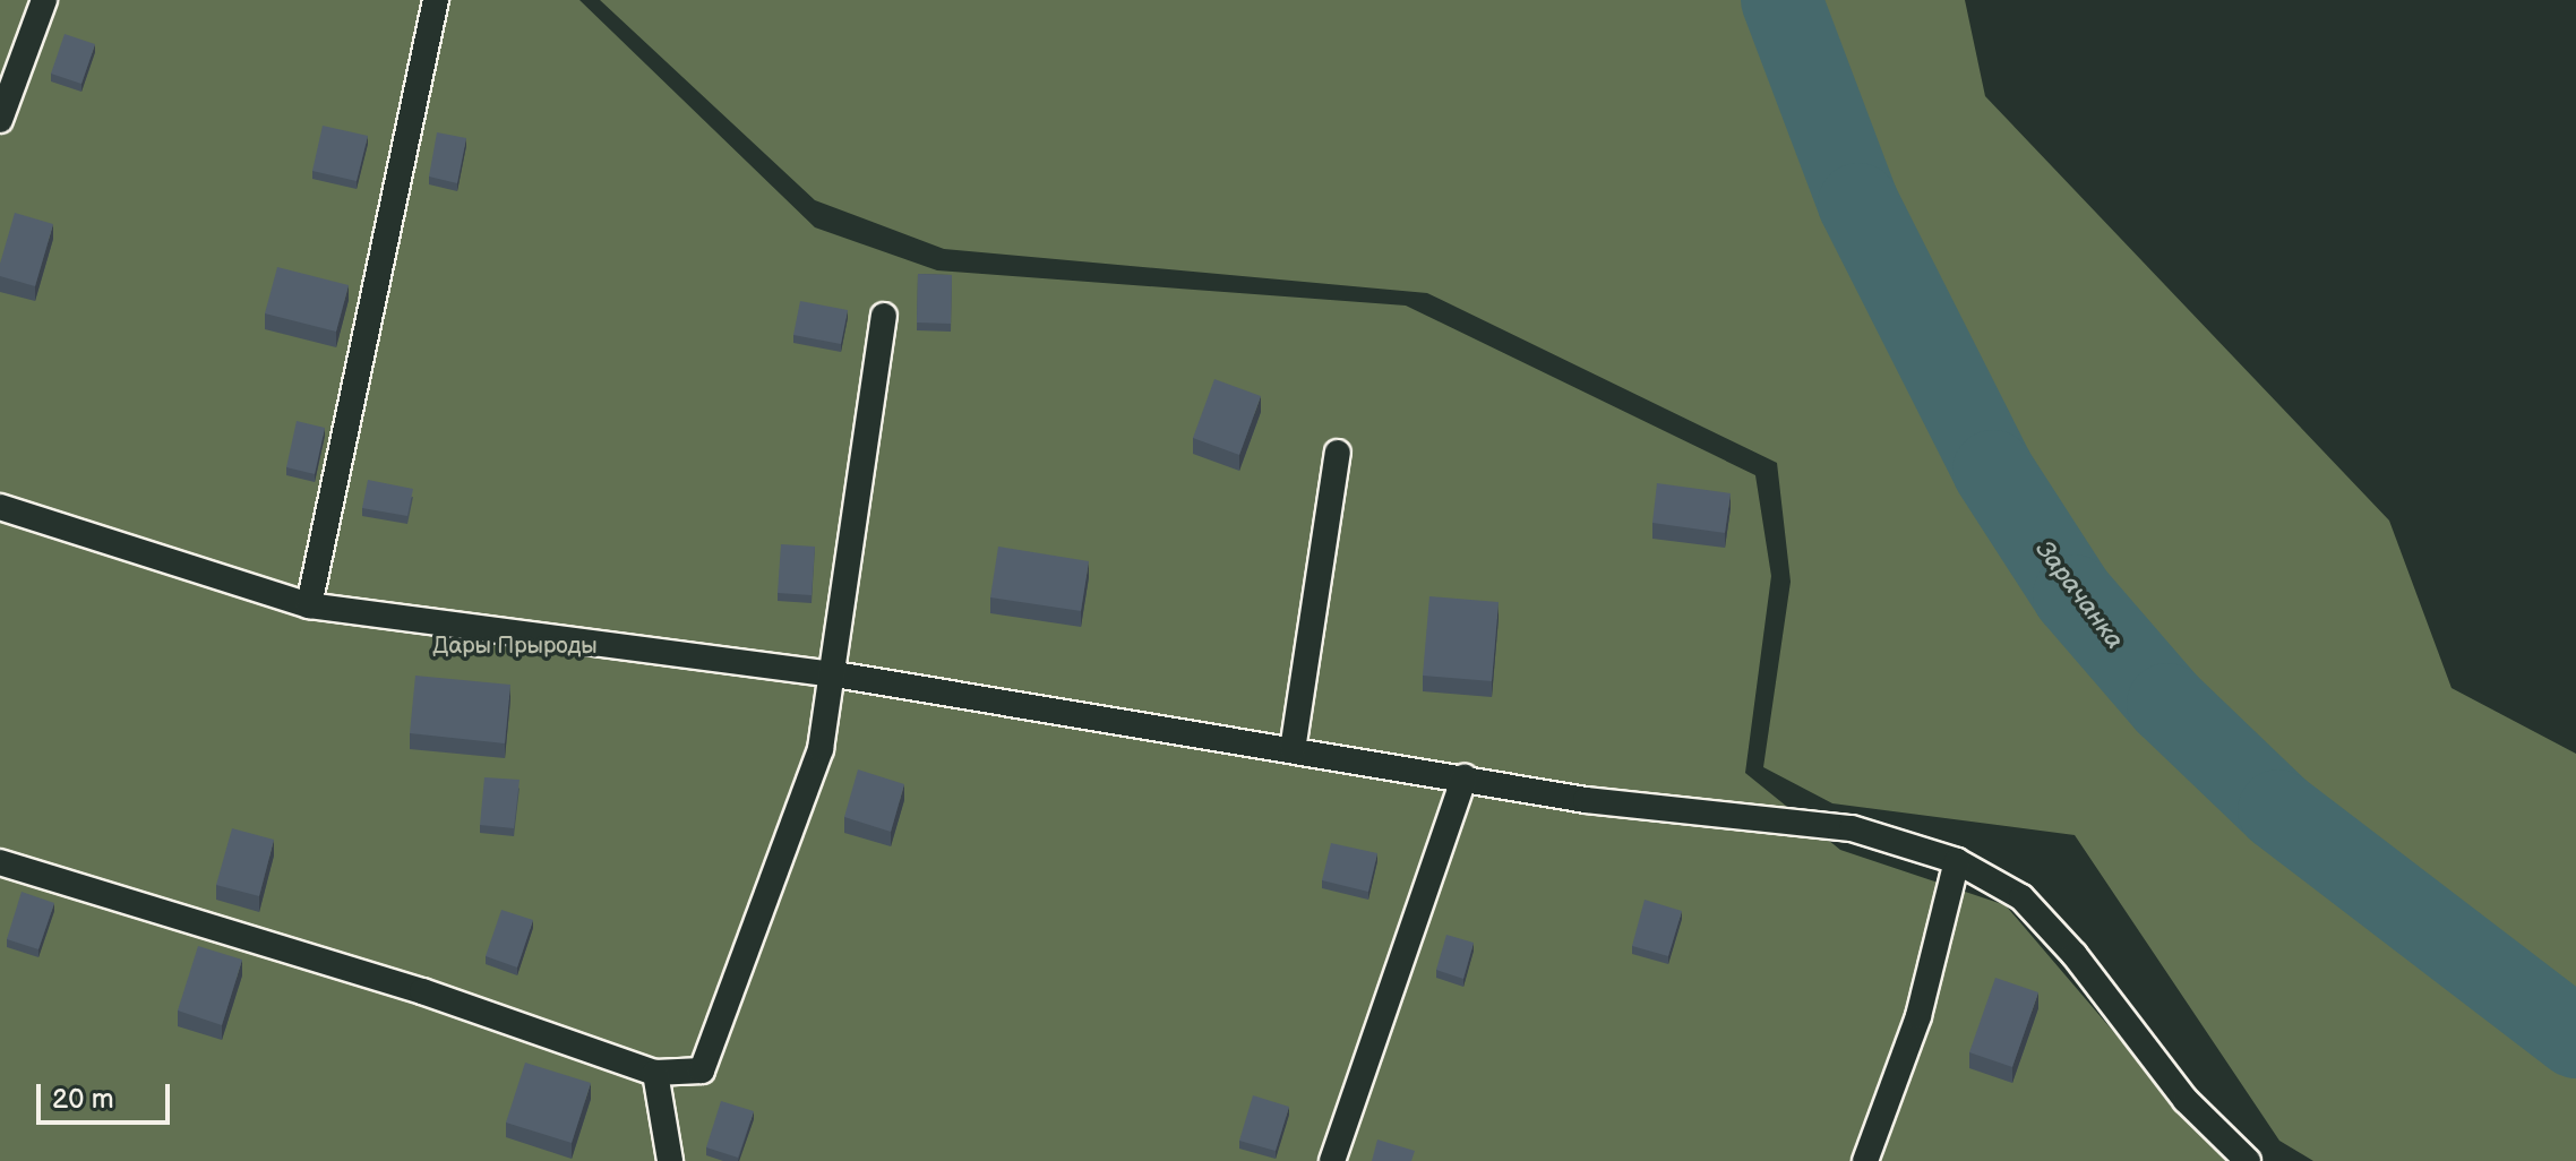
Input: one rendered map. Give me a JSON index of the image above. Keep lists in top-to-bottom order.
{
  "water": ["Зарачанка"],
  "parks": ["Дары Прыроды"],
  "scale_bar": "20 m"
}
